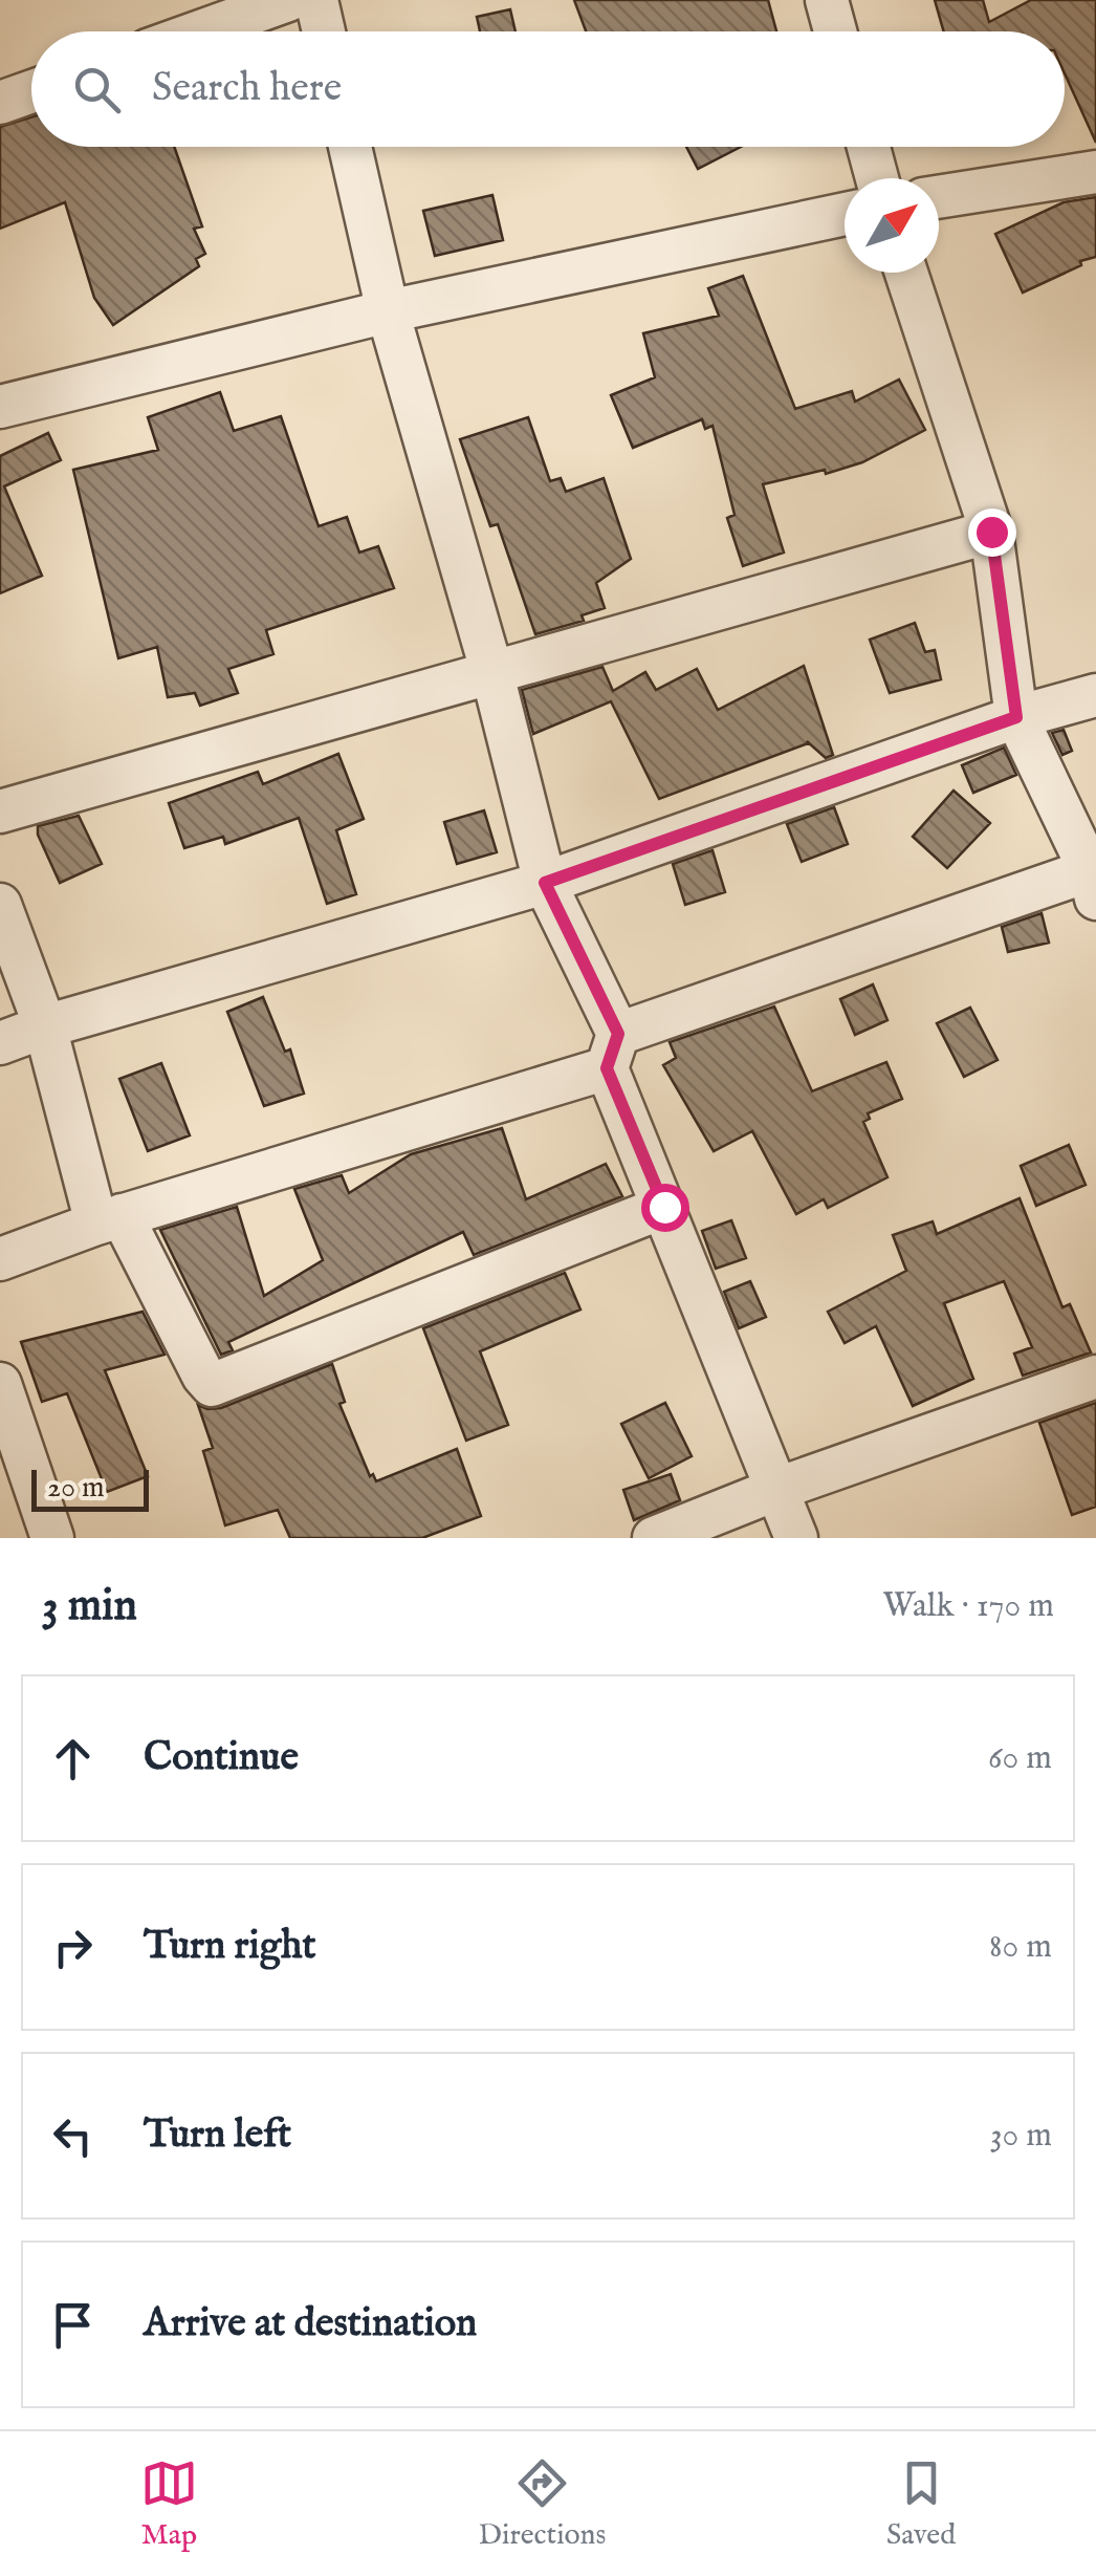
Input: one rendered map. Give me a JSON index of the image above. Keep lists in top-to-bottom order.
{
  "scale_bar": "20 m",
  "north": "top right",
  "page": {
    "search": "Search here",
    "scale": "20 m",
    "heading": ["3 min", "Walk · 170 m"],
    "list": [
      ["Continue", "60 m"],
      ["Turn right", "80 m"],
      ["Turn left", "30 m"],
      "Arrive at destination"
    ],
    "nav": ["Map", "Directions", "Saved"]
  }
}
